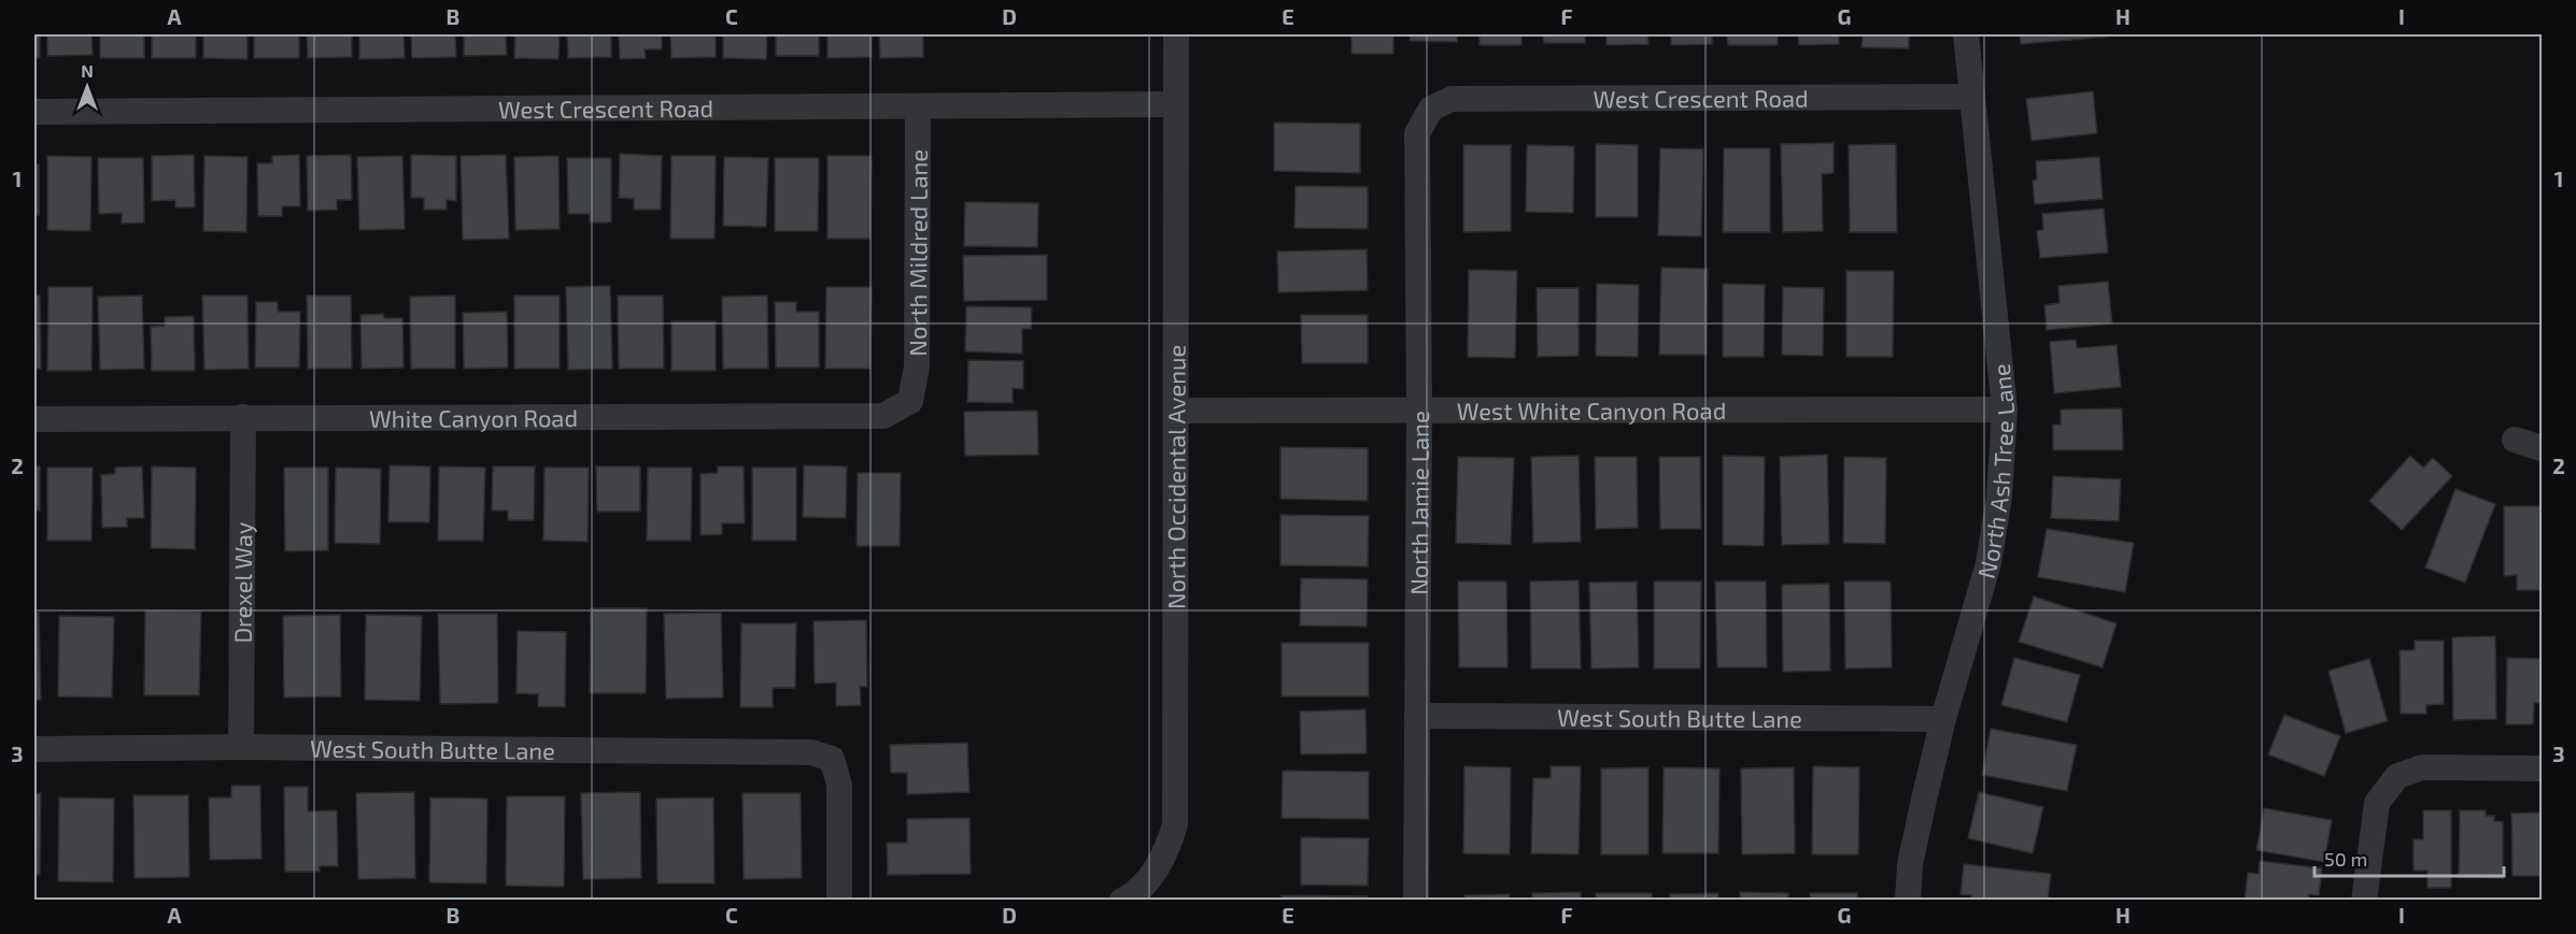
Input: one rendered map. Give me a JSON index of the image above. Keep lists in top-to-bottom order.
{
  "streets": {
    "street": [
      "West Crescent Road",
      "North Mildred Lane",
      "West White Canyon Road",
      "White Canyon Road",
      "North Ash Tree Lane",
      "North Occidental Avenue",
      "North Jamie Lane",
      "Drexel Way",
      "West South Butte Lane"
    ]
  },
  "crossings": [
    ["West Crescent Road", "North Mildred Lane"],
    ["West Crescent Road", "North Ash Tree Lane"],
    ["West Crescent Road", "North Occidental Avenue"],
    ["West Crescent Road", "North Jamie Lane"],
    ["North Mildred Lane", "White Canyon Road"],
    ["West White Canyon Road", "North Ash Tree Lane"],
    ["West White Canyon Road", "North Occidental Avenue"],
    ["West White Canyon Road", "North Jamie Lane"],
    ["White Canyon Road", "Drexel Way"],
    ["North Ash Tree Lane", "West South Butte Lane"],
    ["North Jamie Lane", "West South Butte Lane"],
    ["Drexel Way", "West South Butte Lane"]
  ],
  "scale_bar": "50 m",
  "north": "top",
  "grid": {
    "columns": [
      "A",
      "B",
      "C",
      "D",
      "E",
      "F",
      "G",
      "H",
      "I"
    ],
    "rows": ["1", "2", "3"]
  }
}
